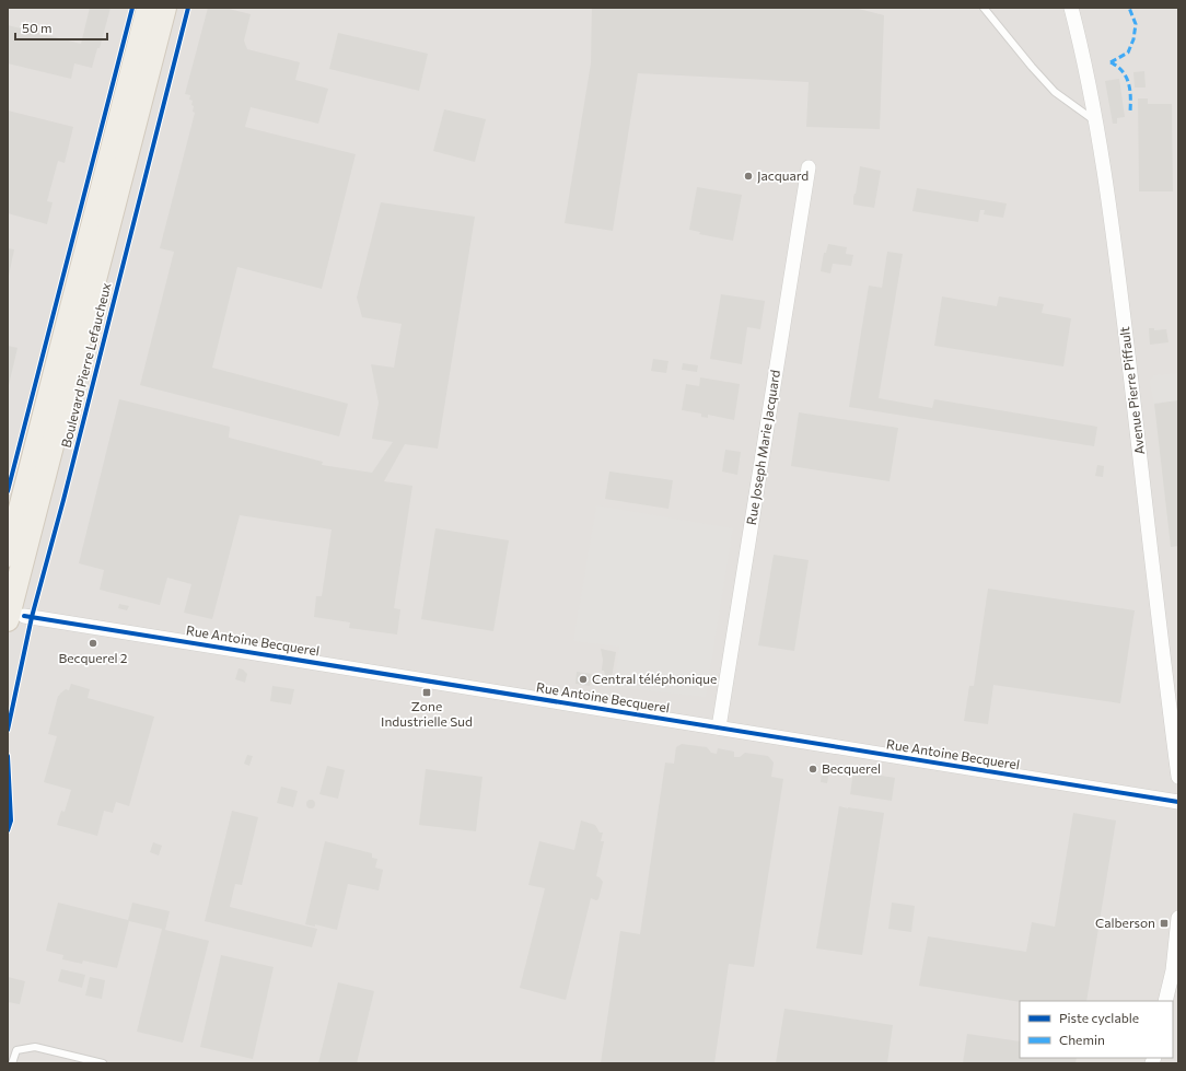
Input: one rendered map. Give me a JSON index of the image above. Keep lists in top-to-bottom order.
{
  "streets": {
    "main road": ["Boulevard Pierre Lefaucheux"],
    "street": ["Avenue Pierre Piffault", "Rue Joseph Marie Jacquard", "Rue Antoine Becquerel"]
  },
  "crossings": [
    ["Boulevard Pierre Lefaucheux", "Rue Antoine Becquerel"],
    ["Rue Joseph Marie Jacquard", "Rue Antoine Becquerel"]
  ],
  "places": {
    "other": [
      "Jacquard",
      "Becquerel 2",
      "Central téléphonique",
      "Becquerel"
    ],
    "transit": ["Zone Industrielle Sud", "Calberson"]
  },
  "legend": ["Piste cyclable", "Chemin"],
  "scale_bar": "50 m"
}
